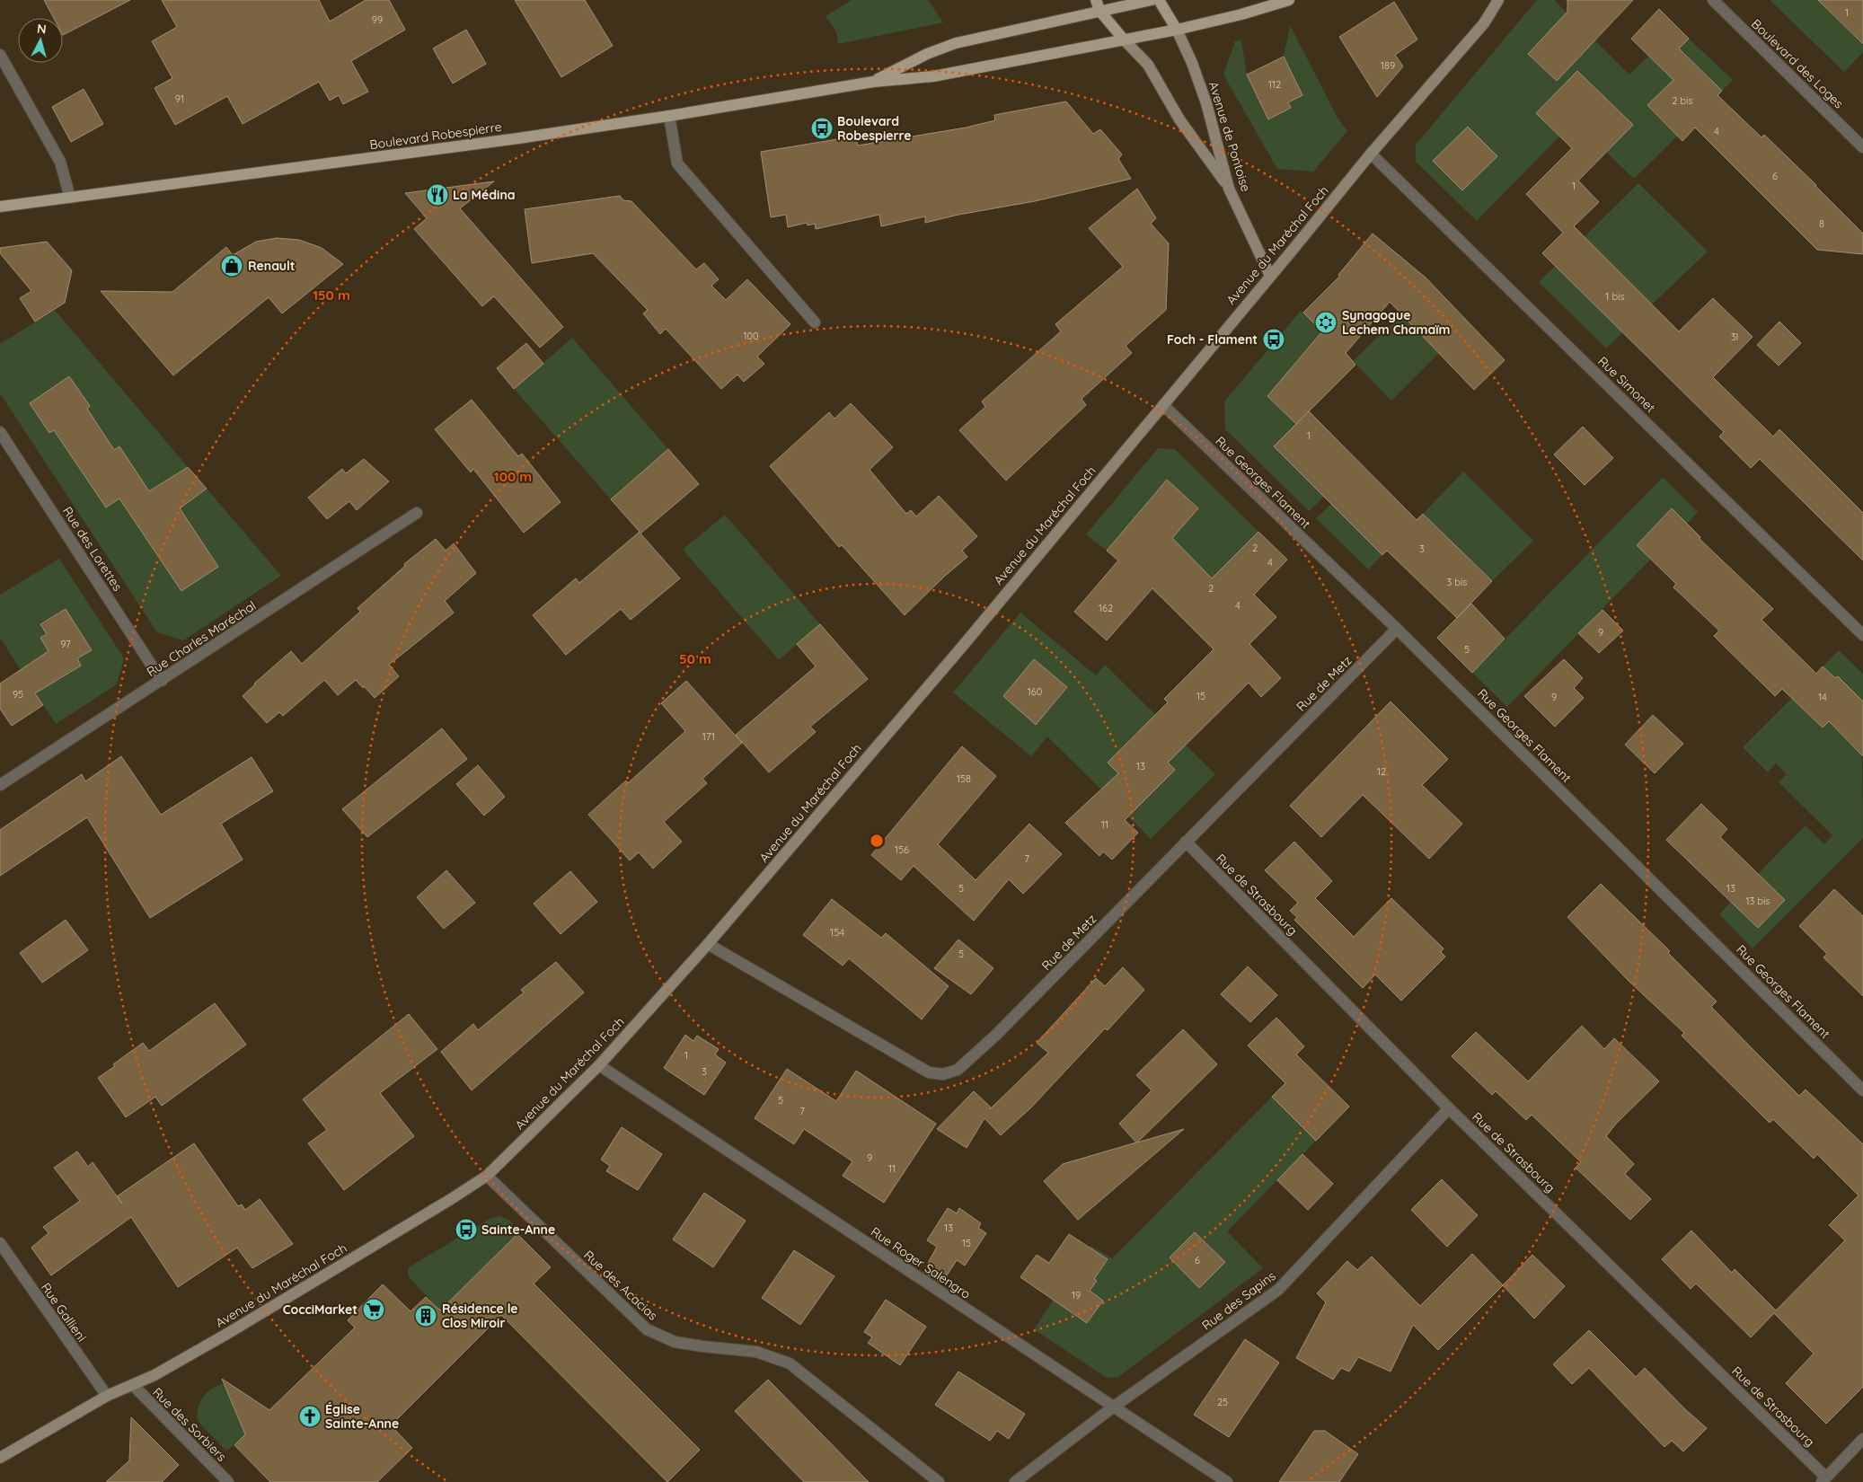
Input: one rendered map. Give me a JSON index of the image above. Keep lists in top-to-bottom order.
{
  "streets": {
    "main road": ["Boulevard Robespierre"],
    "street": [
      "Boulevard des Loges",
      "Avenue de Pontoise",
      "Avenue du Maréchal Foch",
      "Rue Simonet",
      "Rue Georges Flament",
      "Rue des Lorettes",
      "Rue Charles Maréchal",
      "Rue de Metz",
      "Rue de Strasbourg",
      "Rue Roger Salengro",
      "Rue des Acacias",
      "Rue des Sapins",
      "Rue Gallieni",
      "Rue des Sorbiers"
    ]
  },
  "crossings": [
    ["Boulevard Robespierre", "Avenue de Pontoise"],
    ["Avenue de Pontoise", "Avenue du Maréchal Foch"],
    ["Avenue du Maréchal Foch", "Rue Simonet"],
    ["Avenue du Maréchal Foch", "Rue Georges Flament"],
    ["Avenue du Maréchal Foch", "Rue de Metz"],
    ["Avenue du Maréchal Foch", "Rue Roger Salengro"],
    ["Avenue du Maréchal Foch", "Rue des Acacias"],
    ["Avenue du Maréchal Foch", "Rue Gallieni"],
    ["Avenue du Maréchal Foch", "Rue des Sorbiers"],
    ["Rue Georges Flament", "Rue de Metz"],
    ["Rue des Lorettes", "Rue Charles Maréchal"],
    ["Rue de Metz", "Rue de Strasbourg"],
    ["Rue de Strasbourg", "Rue des Sapins"],
    ["Rue Roger Salengro", "Rue des Sapins"]
  ],
  "places": {
    "bus stop": ["Boulevard Robespierre", "Foch - Flament", "Sainte-Anne"],
    "restaurant": ["La Médina"],
    "shop": ["Renault"],
    "synagogue": ["Synagogue Lechem Chamaïm"],
    "supermarket": ["CocciMarket"],
    "building": ["Résidence le Clos Miroir"],
    "church": ["Église Sainte-Anne"]
  },
  "house_numbers": [
    "1",
    "99",
    "189",
    "112",
    "91",
    "2 bis",
    "4",
    "6",
    "1",
    "8",
    "1 bis",
    "100",
    "3I",
    "1",
    "2",
    "3",
    "4",
    "3 bis",
    "2",
    "4",
    "162",
    "9",
    "97",
    "5",
    "160",
    "95",
    "15",
    "9",
    "14",
    "171",
    "13",
    "12",
    "158",
    "11",
    "156",
    "7",
    "5",
    "13",
    "13 bis",
    "154",
    "5",
    "1",
    "3",
    "5",
    "7",
    "9",
    "11",
    "13",
    "15",
    "6",
    "19",
    "25"
  ],
  "north": "top",
  "rings": ["150 m", "100 m", "50 m"]
}
